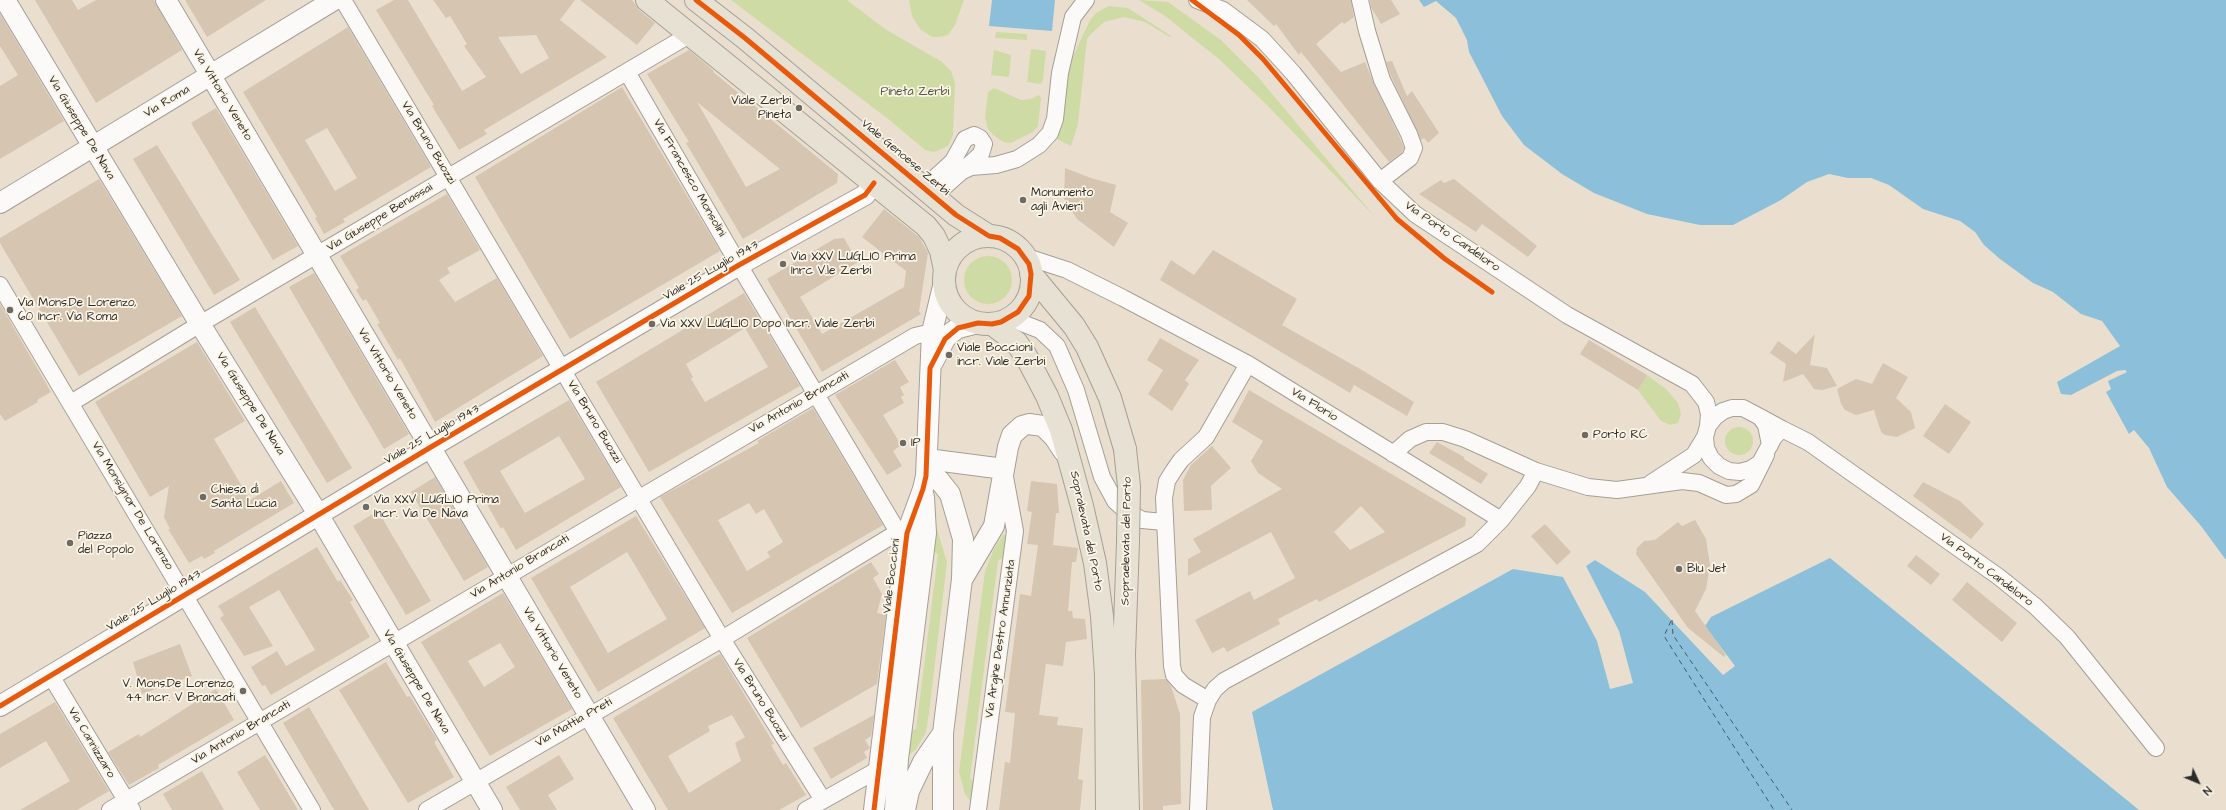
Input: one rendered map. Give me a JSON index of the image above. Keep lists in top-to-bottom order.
{
  "streets": {
    "main road": ["Viale Genoese Zerbi", "Sopralevata del Porto", "Sopraelevata del Porto"],
    "street": [
      "Via Vittorio Veneto",
      "Via Roma",
      "Via Giuseppe De Nava",
      "Via Bruno Buozzi",
      "Via Francesco Monsolini",
      "Via Giuseppe Benassai",
      "Via Porto Candeloro",
      "Viale 25 Luglio 1943",
      "Via Antonio Brancati",
      "Via Florio",
      "Via Monsignor De Lorenzo",
      "Viale Boccioni",
      "Via Argine Destro Annunziata",
      "Via Mattia Preti",
      "Via Cannizzaro"
    ]
  },
  "crossings": [
    ["Via Vittorio Veneto", "Via Roma"],
    ["Via Vittorio Veneto", "Via Giuseppe Benassai"],
    ["Via Vittorio Veneto", "Viale 25 Luglio 1943"],
    ["Via Vittorio Veneto", "Via Antonio Brancati"],
    ["Via Vittorio Veneto", "Via Mattia Preti"],
    ["Via Roma", "Via Giuseppe De Nava"],
    ["Via Giuseppe De Nava", "Via Giuseppe Benassai"],
    ["Via Giuseppe De Nava", "Viale 25 Luglio 1943"],
    ["Via Giuseppe De Nava", "Via Antonio Brancati"],
    ["Via Giuseppe De Nava", "Via Mattia Preti"],
    ["Via Bruno Buozzi", "Via Giuseppe Benassai"],
    ["Via Bruno Buozzi", "Viale 25 Luglio 1943"],
    ["Via Bruno Buozzi", "Via Antonio Brancati"],
    ["Via Bruno Buozzi", "Via Mattia Preti"],
    ["Viale Genoese Zerbi", "Via Florio"],
    ["Viale Genoese Zerbi", "Sopralevata del Porto"],
    ["Viale Genoese Zerbi", "Sopraelevata del Porto"],
    ["Viale Genoese Zerbi", "Viale Boccioni"],
    ["Via Francesco Monsolini", "Via Giuseppe Benassai"],
    ["Via Francesco Monsolini", "Viale 25 Luglio 1943"],
    ["Via Francesco Monsolini", "Via Antonio Brancati"],
    ["Via Francesco Monsolini", "Viale Boccioni"],
    ["Via Francesco Monsolini", "Via Mattia Preti"],
    ["Via Giuseppe Benassai", "Via Monsignor De Lorenzo"],
    ["Viale 25 Luglio 1943", "Via Monsignor De Lorenzo"],
    ["Viale 25 Luglio 1943", "Via Cannizzaro"],
    ["Via Antonio Brancati", "Via Monsignor De Lorenzo"],
    ["Via Antonio Brancati", "Viale Boccioni"],
    ["Via Antonio Brancati", "Via Cannizzaro"],
    ["Via Florio", "Sopralevata del Porto"],
    ["Via Florio", "Sopraelevata del Porto"],
    ["Via Florio", "Viale Boccioni"],
    ["Sopralevata del Porto", "Sopraelevata del Porto"],
    ["Sopralevata del Porto", "Viale Boccioni"],
    ["Sopralevata del Porto", "Via Argine Destro Annunziata"],
    ["Sopraelevata del Porto", "Viale Boccioni"],
    ["Viale Boccioni", "Via Argine Destro Annunziata"],
    ["Viale Boccioni", "Via Mattia Preti"]
  ],
  "parks": ["Pineta Zerbi"],
  "places": [
    "Viale Zerbi Pineta",
    "Monumento agli Avieri",
    "Via XXV LUGLIO Prima Inrc V.le Zerbi",
    "Via Mons.De Lorenzo, 60 Incr. Via Roma",
    "Via XXV LUGLIO Dopo Incr. Viale Zerbi",
    "Viale Boccioni incr. Viale Zerbi",
    "Porto RC",
    "IP",
    "Chiesa di Santa Lucia",
    "Via XXV LUGLIO Prima Incr. Via De Nava",
    "Piazza del Popolo",
    "Blu Jet",
    "V. Mons.De Lorenzo, 44 Incr. V Brancati"
  ],
  "north": "bottom right"
}
